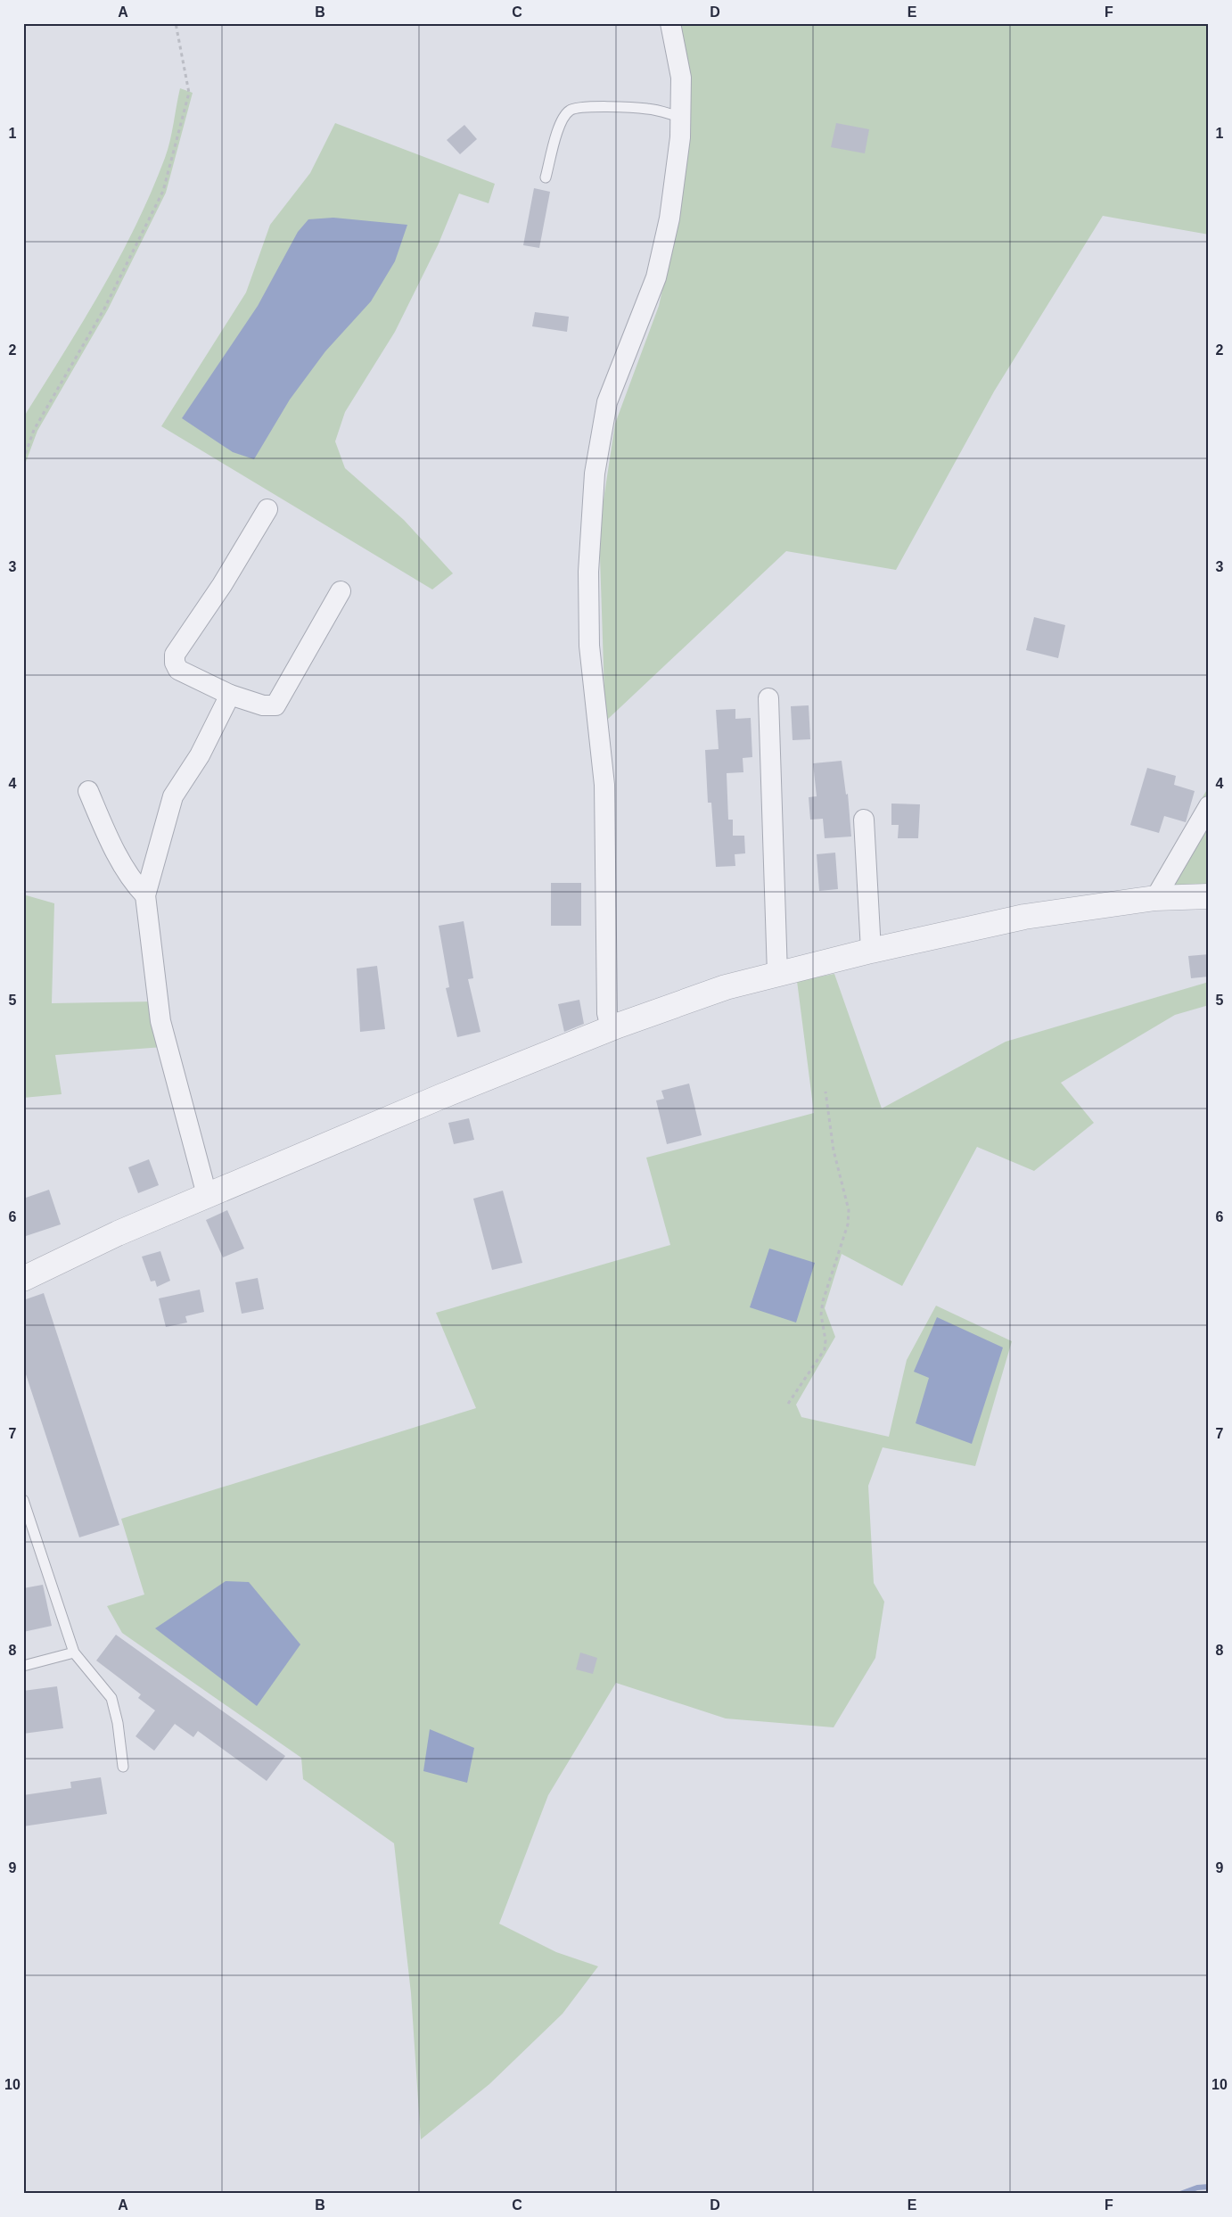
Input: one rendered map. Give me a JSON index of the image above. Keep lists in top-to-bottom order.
{
  "grid": {
    "columns": [
      "A",
      "B",
      "C",
      "D",
      "E",
      "F"
    ],
    "rows": [
      "1",
      "2",
      "3",
      "4",
      "5",
      "6",
      "7",
      "8",
      "9",
      "10"
    ]
  }
}
